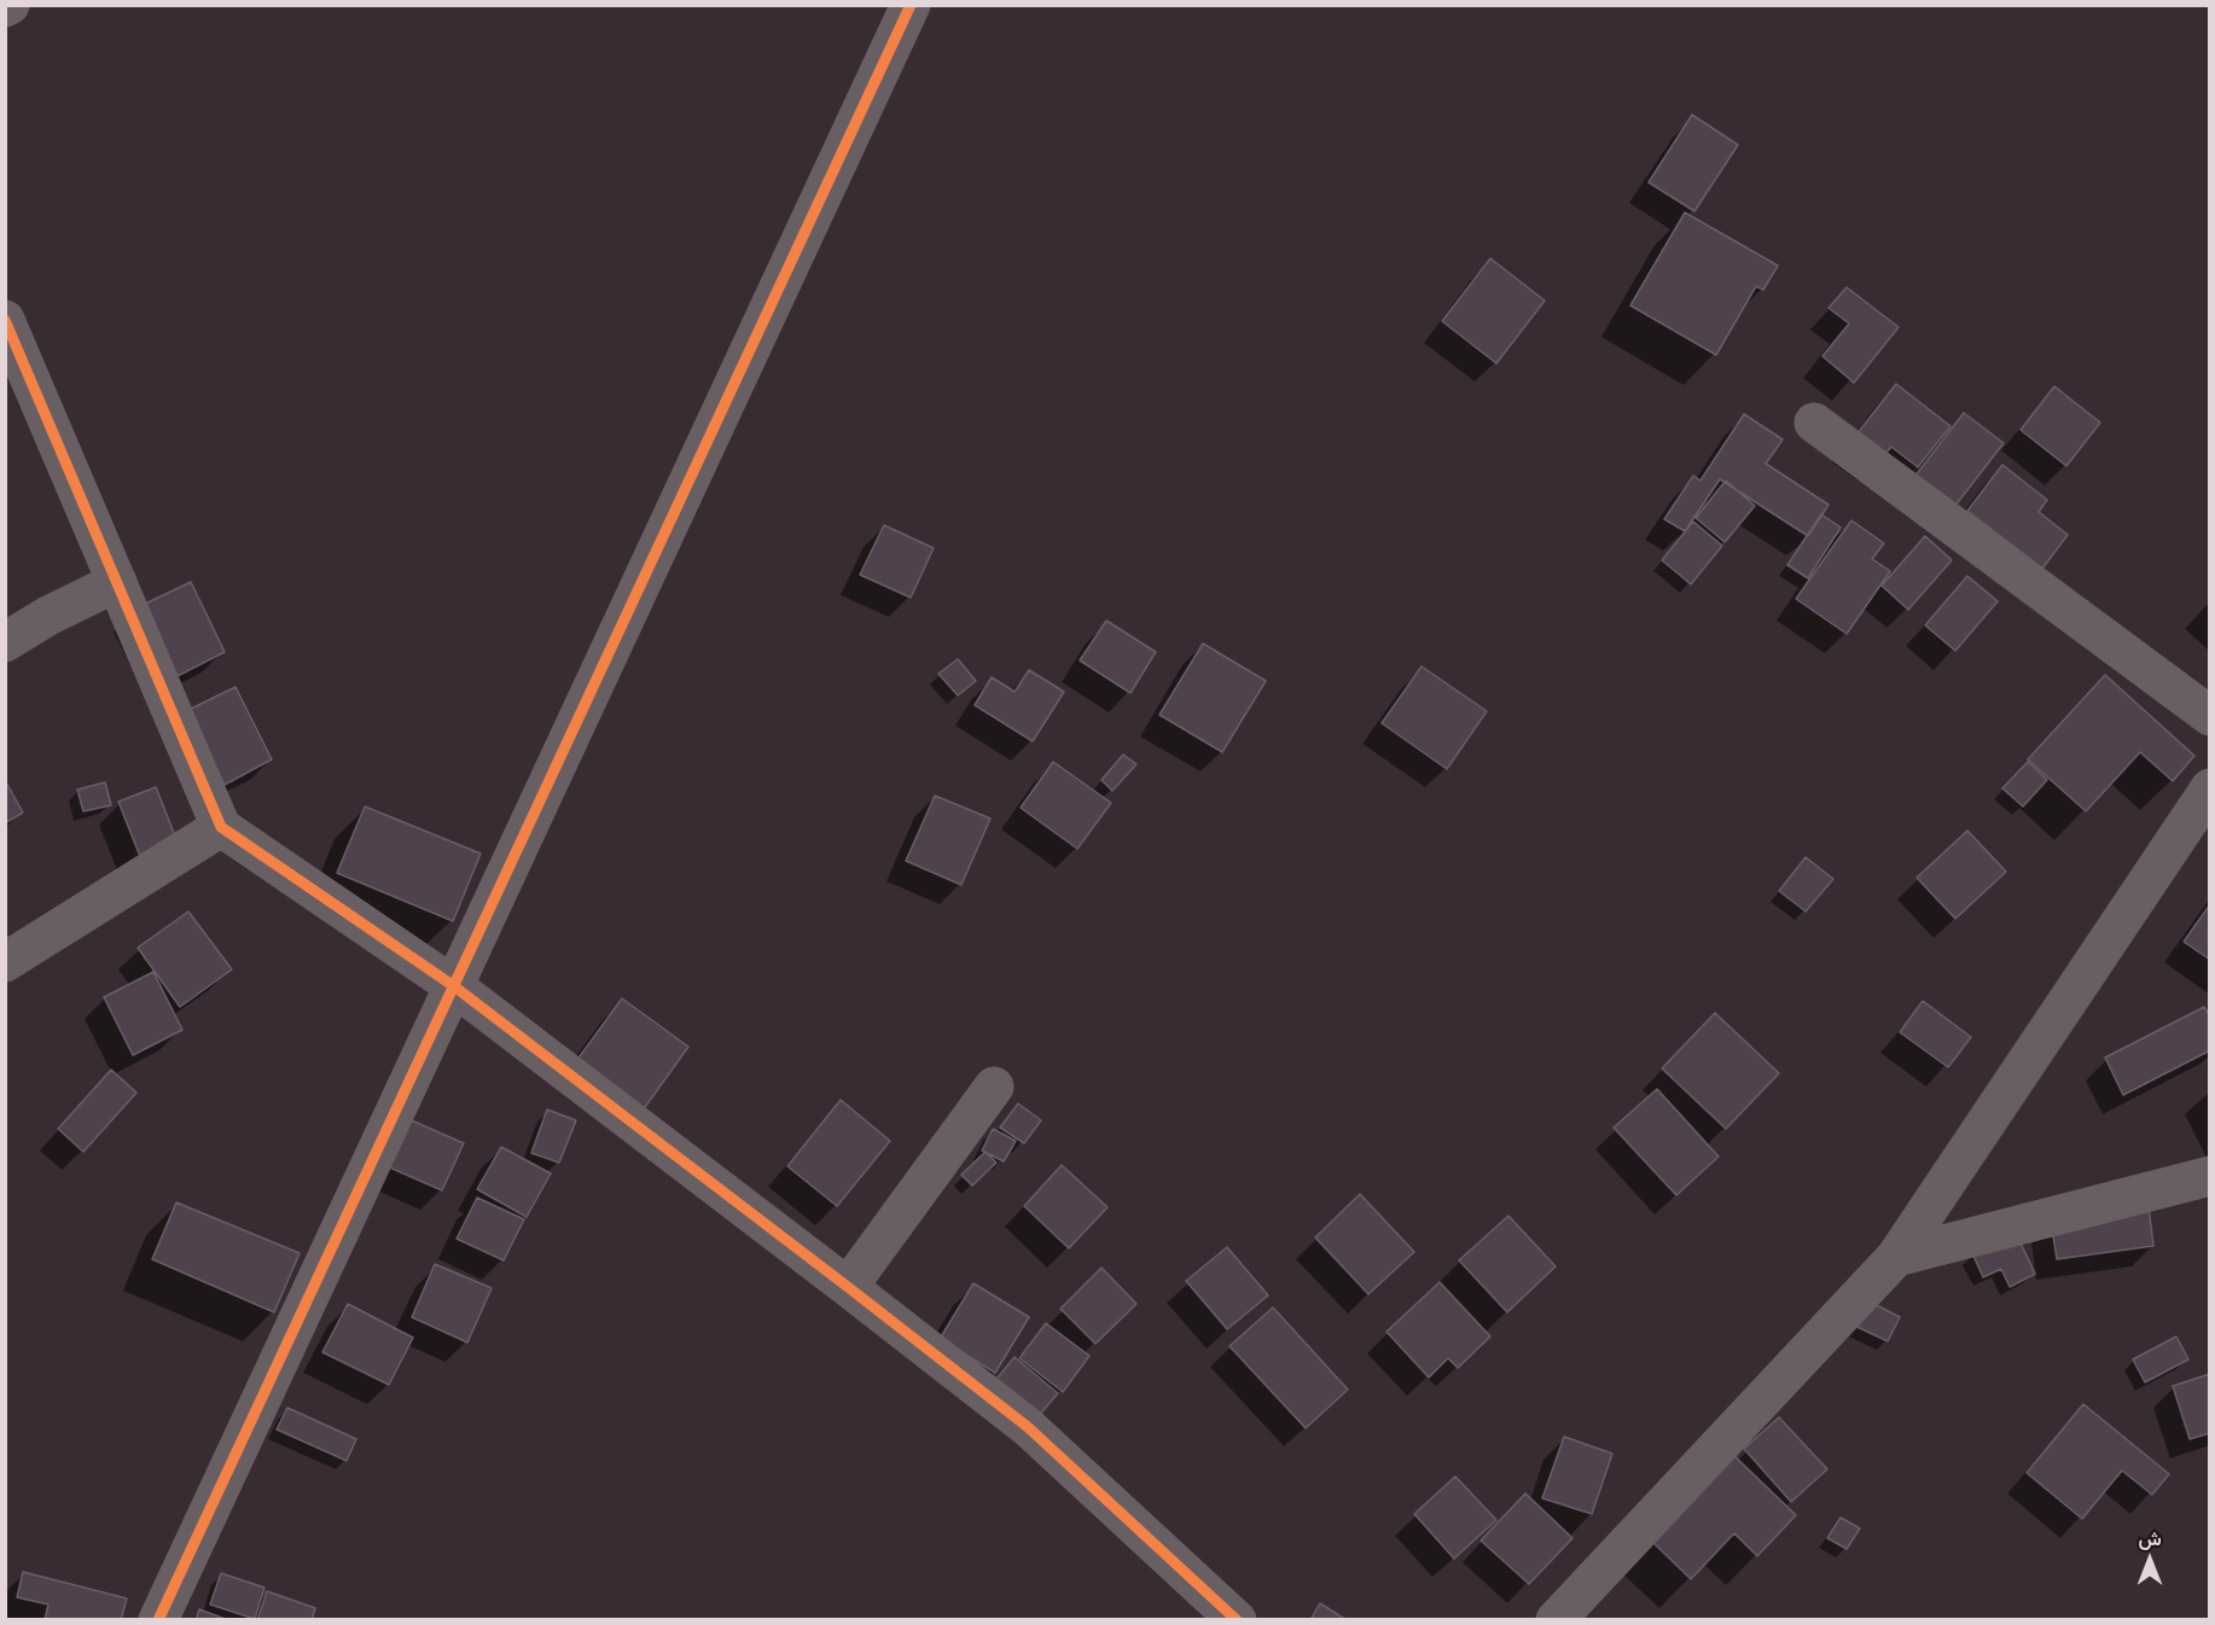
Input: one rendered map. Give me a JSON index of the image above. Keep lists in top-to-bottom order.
{
  "north": "top"
}
